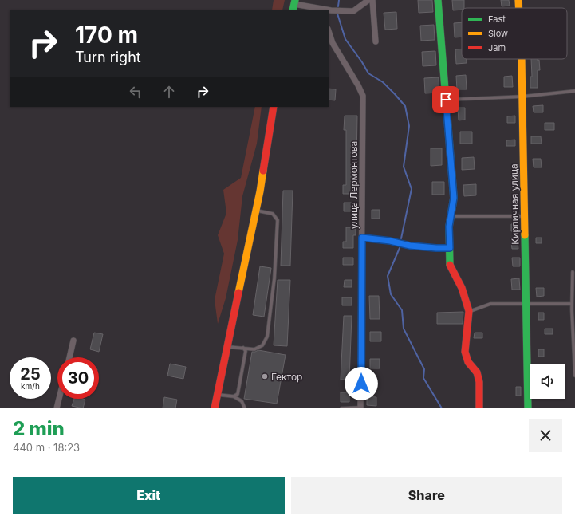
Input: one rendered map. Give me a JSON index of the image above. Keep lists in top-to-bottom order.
{
  "streets": {
    "street": ["улица Лермонтова", "Кирпичная улица"]
  },
  "places": ["Гектор"],
  "legend": ["Fast", "Slow", "Jam"],
  "page": {
    "turn": ["170 m", "Turn right"],
    "speed": "25 km/h",
    "limit": "30",
    "heading": ["2 min", "440 m · 18:23"],
    "buttons": ["Exit", "Share"]
  }
}
